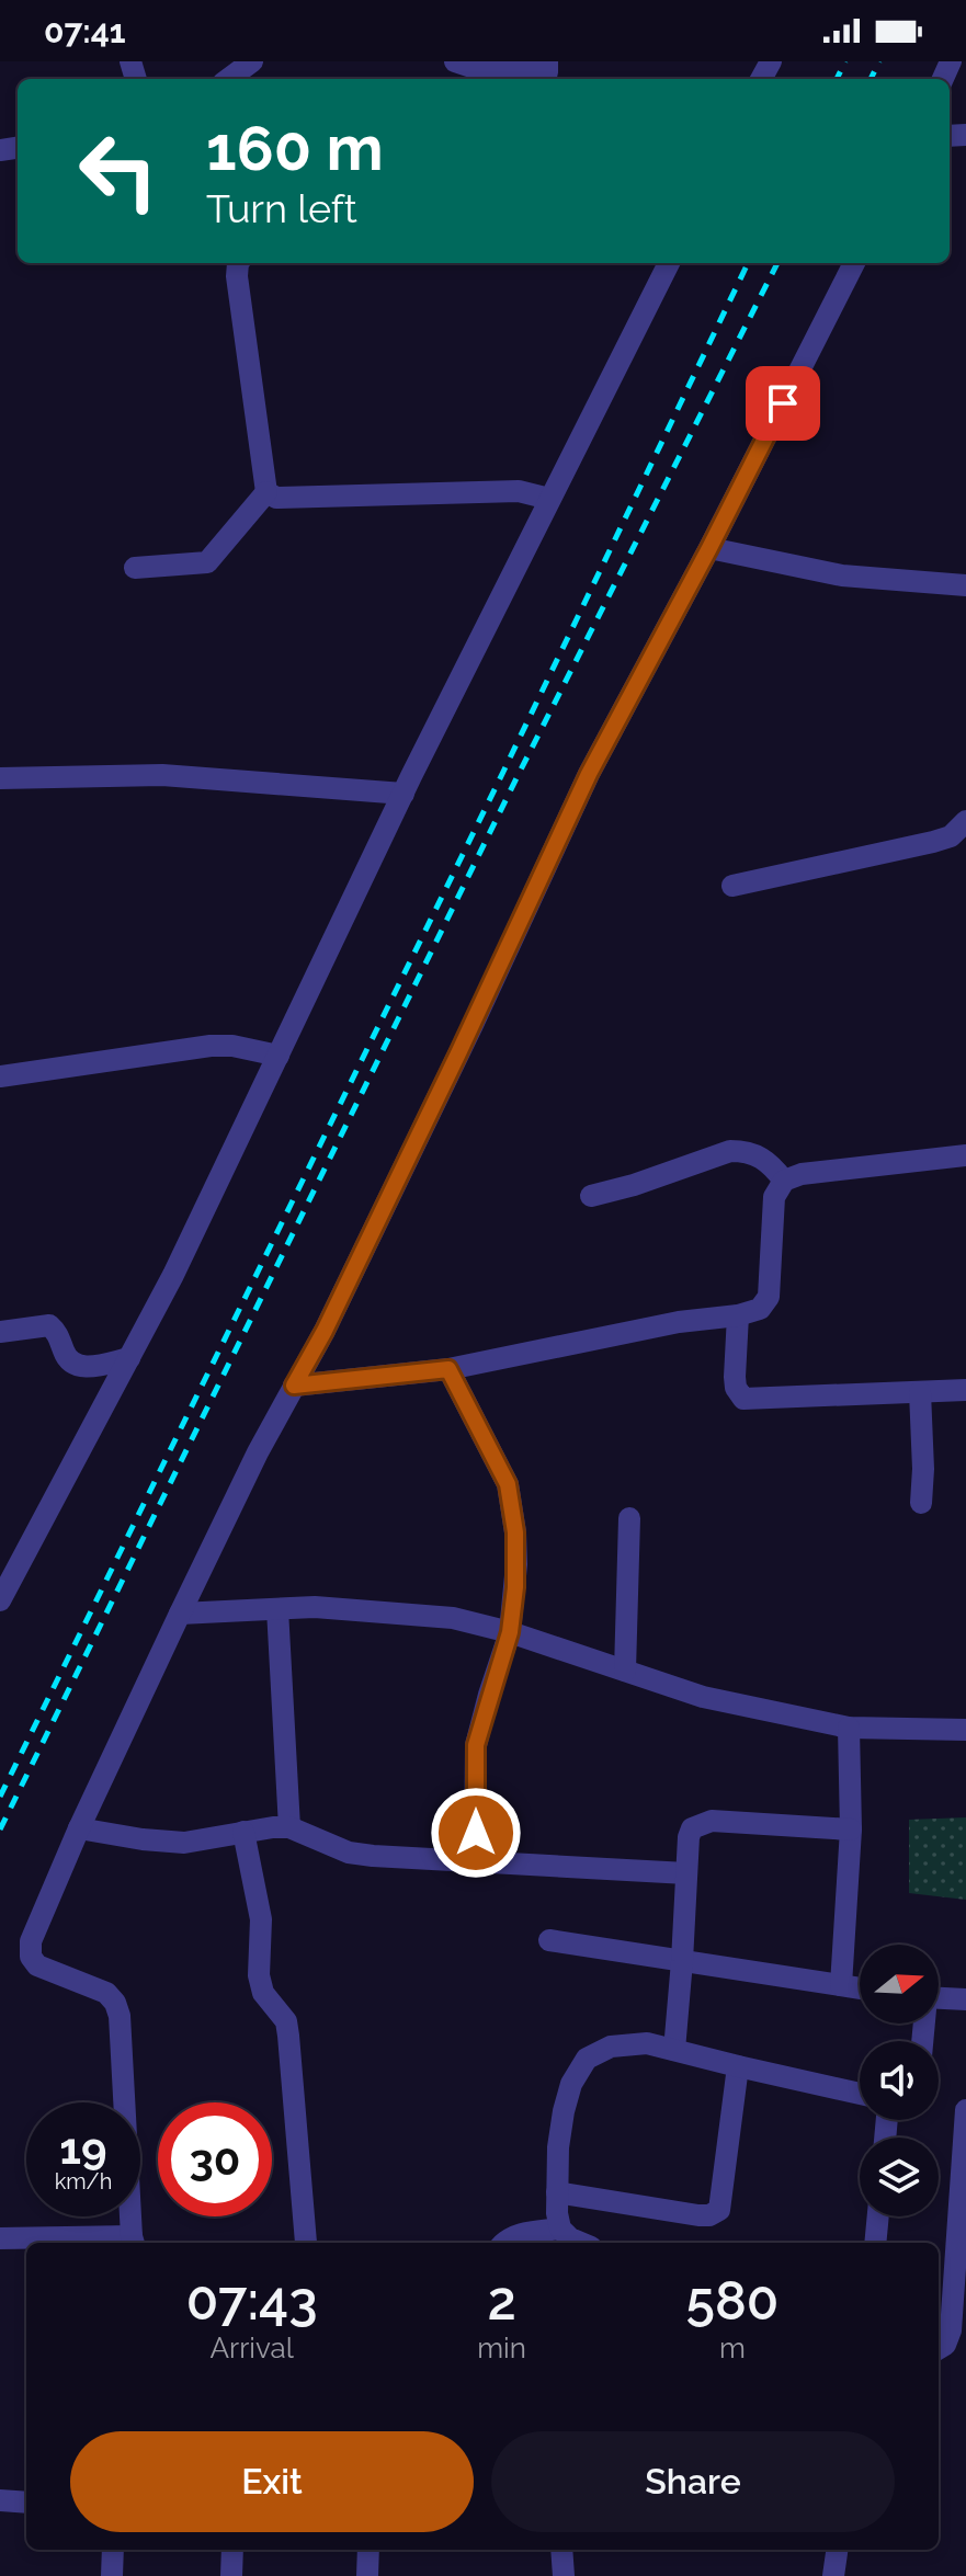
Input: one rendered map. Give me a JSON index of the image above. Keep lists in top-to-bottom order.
{
  "north": "right",
  "page": {
    "status": "07:41",
    "turn": ["160 m", "Turn left"],
    "speed": "19 km/h",
    "limit": "30",
    "eta": [
      "07:43",
      "Arrival",
      "2",
      "min",
      "580",
      "m"
    ],
    "buttons": ["Exit", "Share"]
  }
}
